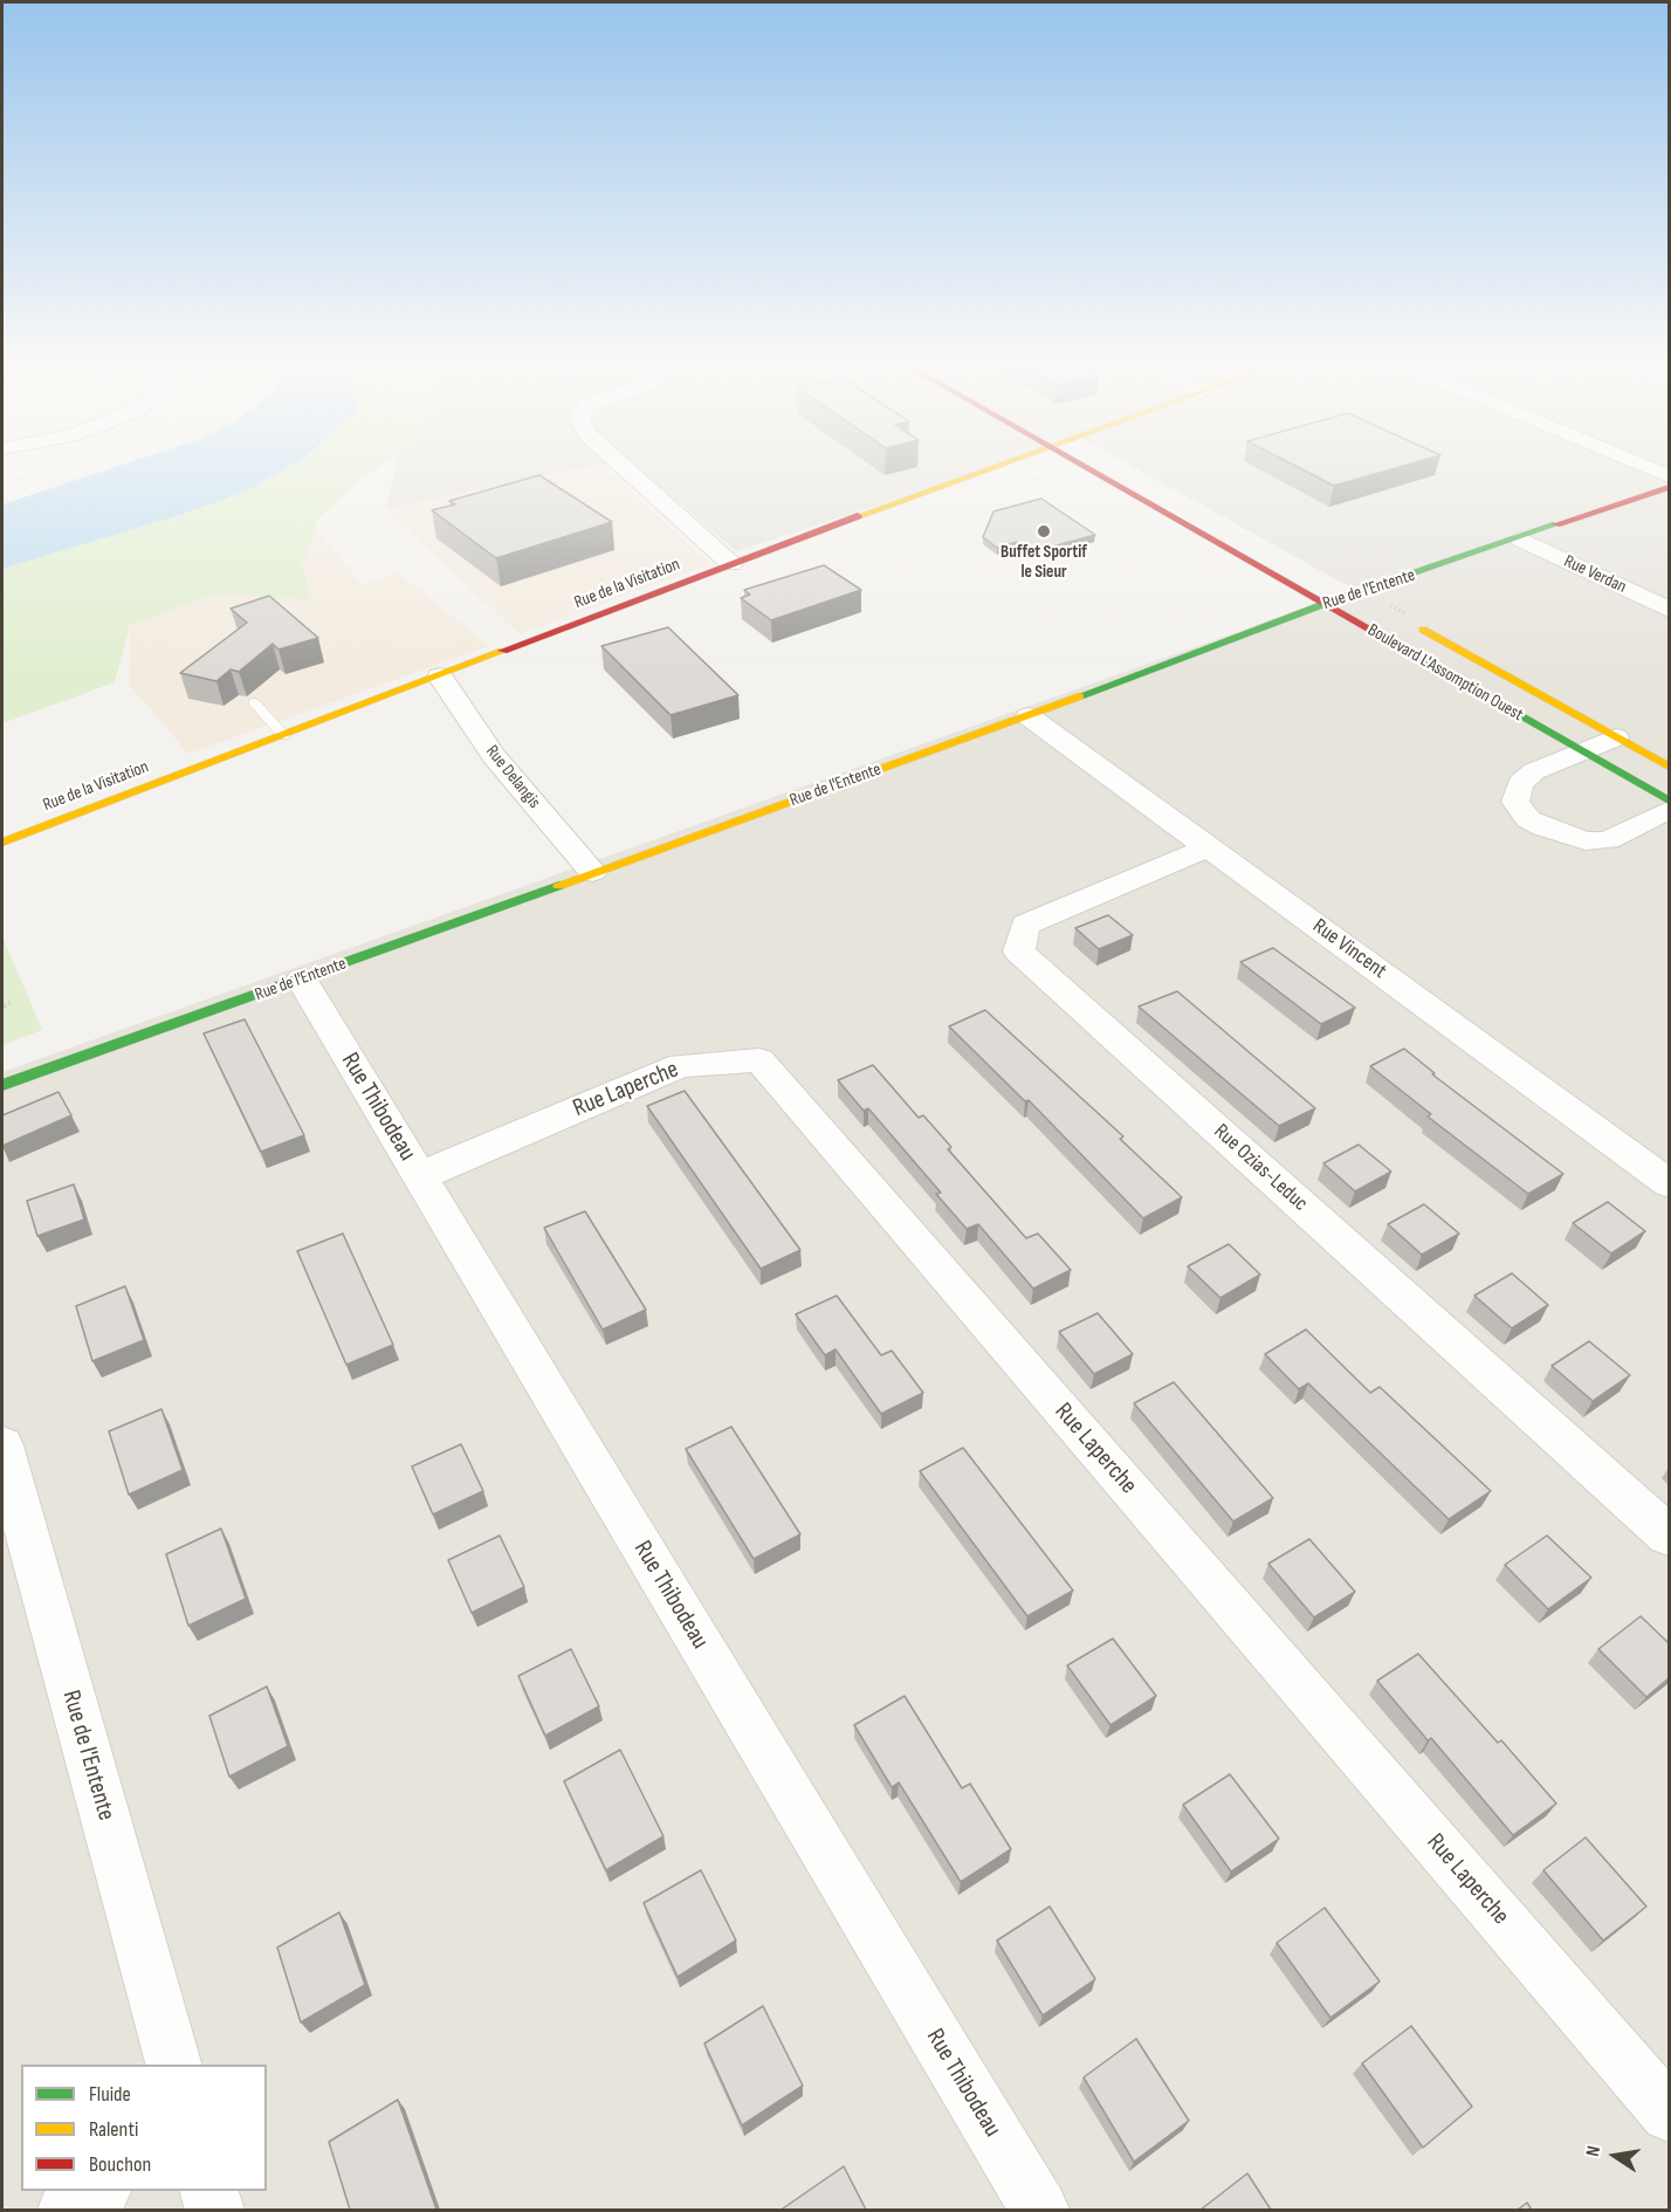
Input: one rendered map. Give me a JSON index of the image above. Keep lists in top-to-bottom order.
{
  "streets": {
    "street": [
      "Rue Verdan",
      "Rue de la Visitation",
      "Rue de l'Entente",
      "Boulevard L'Assomption Ouest",
      "Rue Delangis",
      "Rue Vincent",
      "Rue Laperche",
      "Rue Thibodeau",
      "Rue Ozias-Leduc"
    ]
  },
  "crossings": [
    ["Rue Verdan", "Rue de l'Entente"],
    ["Rue de la Visitation", "Rue Delangis"],
    ["Rue de l'Entente", "Boulevard L'Assomption Ouest"],
    ["Rue de l'Entente", "Rue Delangis"],
    ["Rue de l'Entente", "Rue Vincent"],
    ["Rue de l'Entente", "Rue Thibodeau"],
    ["Rue Vincent", "Rue Ozias-Leduc"],
    ["Rue Laperche", "Rue Thibodeau"]
  ],
  "places": ["Buffet Sportif le Sieur"],
  "legend": ["Fluide", "Ralenti", "Bouchon"],
  "north": "left"
}
